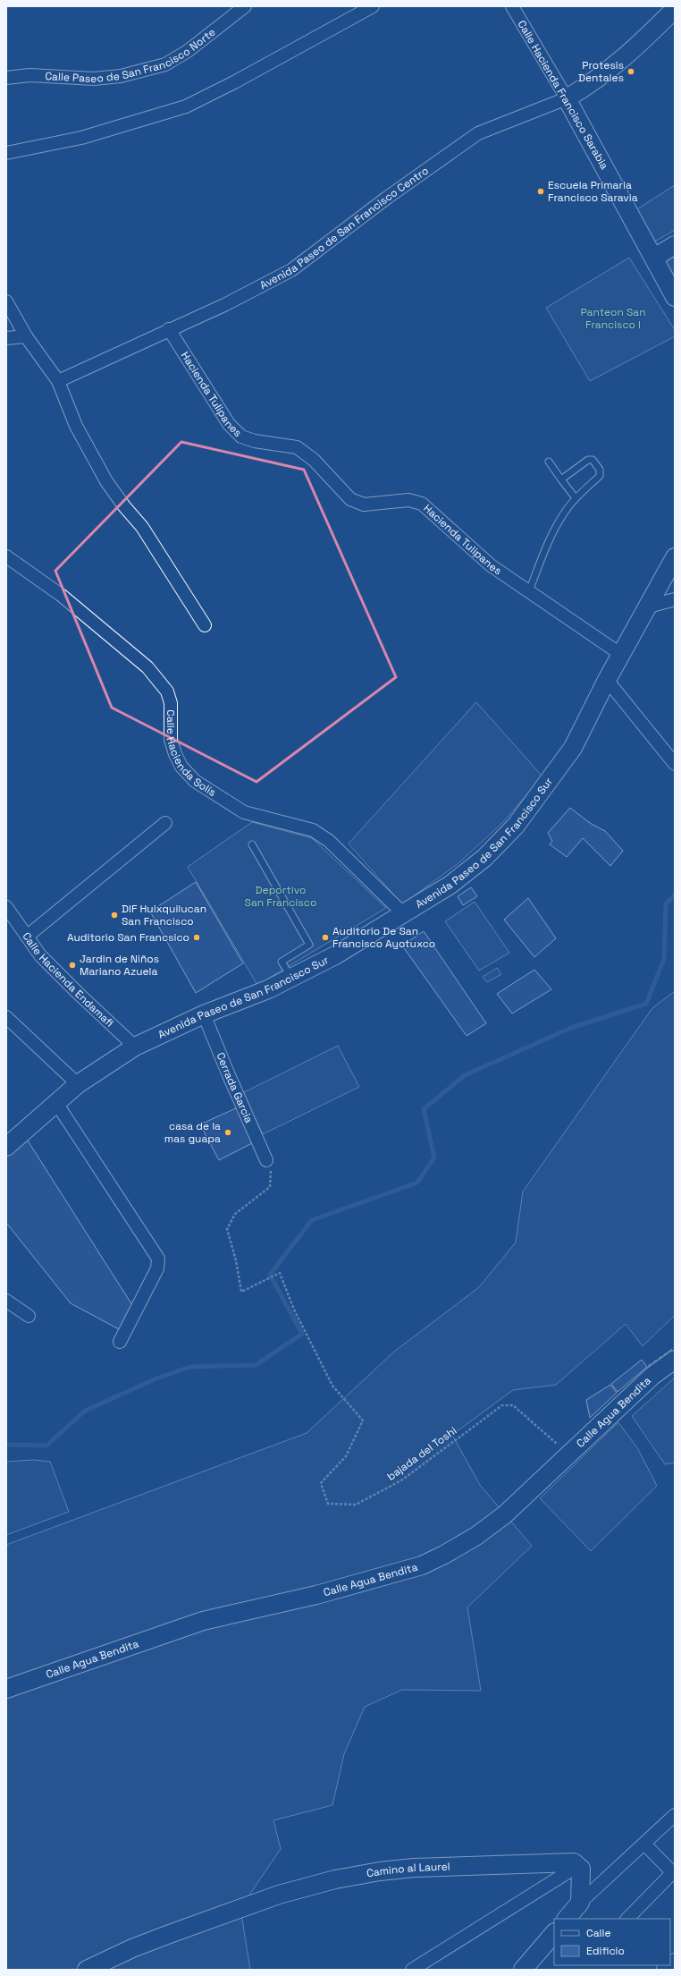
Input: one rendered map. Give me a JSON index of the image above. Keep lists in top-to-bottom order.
{
  "streets": {
    "main road": [
      "Calle Hacienda Francisco Sarabia",
      "Avenida Paseo de San Francisco Centro",
      "Avenida Paseo de San Francisco Sur",
      "Calle Agua Bendita",
      "Camino al Laurel"
    ],
    "street": [
      "Calle Paseo de San Francisco Norte",
      "Hacienda Tulipanes",
      "Calle Hacienda Solís",
      "Calle Hacienda Endamafi",
      "Cerrada Garcia"
    ],
    "path": ["bajada del Toshi"]
  },
  "crossings": [
    ["Calle Hacienda Francisco Sarabia", "Avenida Paseo de San Francisco Centro"],
    ["Avenida Paseo de San Francisco Centro", "Hacienda Tulipanes"],
    ["Calle Hacienda Solís", "Avenida Paseo de San Francisco Sur"],
    ["Avenida Paseo de San Francisco Sur", "Calle Hacienda Endamafi"],
    ["Avenida Paseo de San Francisco Sur", "Cerrada Garcia"],
    ["Cerrada Garcia", "bajada del Toshi"]
  ],
  "parks": ["Panteon San Francisco I", "Deportivo San Francisco"],
  "places": [
    "Protesis Dentales",
    "Escuela Primaria Francisco Saravia",
    "DIF Huixquilucan San Francisco",
    "Auditorio San Francsico",
    "Auditorio De San Francisco Ayotuxco",
    "Jardin de Niños Mariano Azuela",
    "casa de la mas guapa"
  ],
  "legend": ["Calle", "Edificio"]
}
